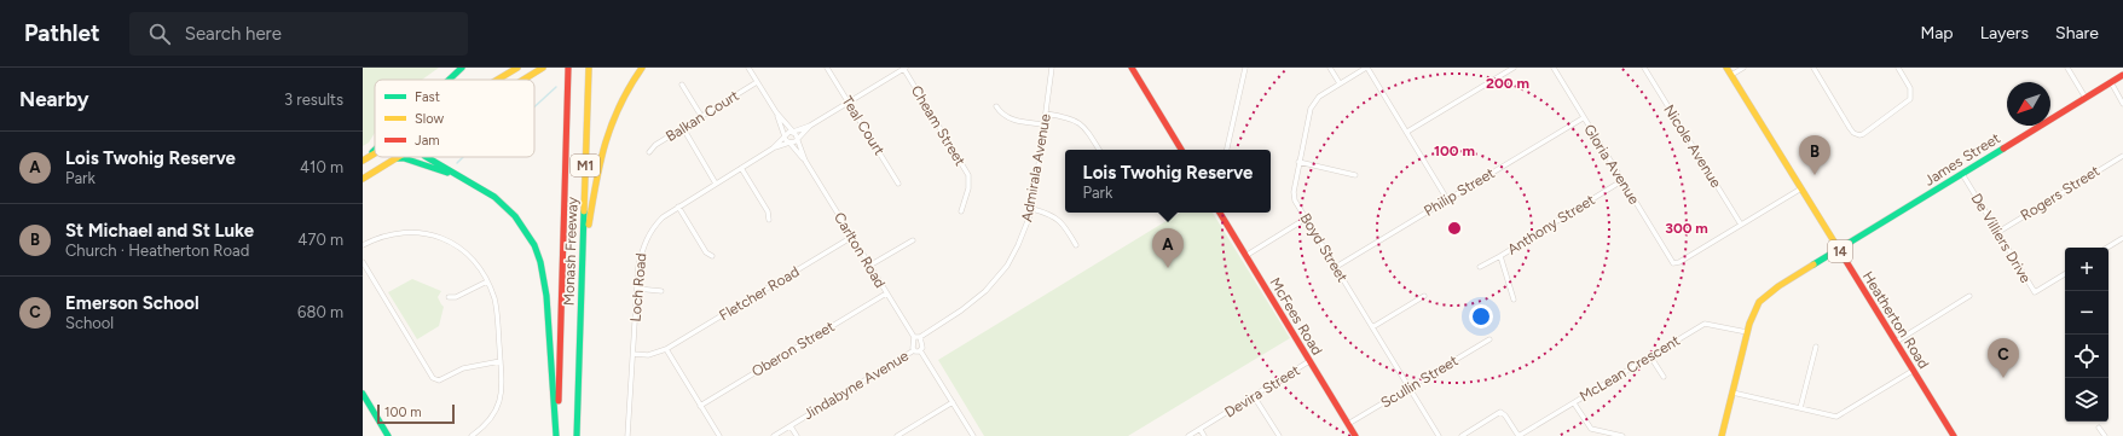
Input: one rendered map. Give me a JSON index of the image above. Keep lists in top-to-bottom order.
{
  "streets": {
    "main road": [
      "James Street",
      "M1",
      "Monash Freeway",
      "14",
      "McFees Road",
      "Heatherton Road"
    ],
    "street": [
      "Balkan Court",
      "Teal Court",
      "Cheam Street",
      "Nicole Avenue",
      "Gloria Avenue",
      "Admirala Avenue",
      "Philip Street",
      "Rogers Street",
      "Anthony Street",
      "De Villiers Drive",
      "Boyd Street",
      "Carlton Road",
      "Loch Road",
      "Fletcher Road",
      "Oberon Street",
      "McLean Crescent",
      "Scullin Street",
      "Jindabyne Avenue",
      "Devira Street"
    ]
  },
  "crossings": [
    ["Nicole Avenue", "Gloria Avenue"],
    ["James Street", "De Villiers Drive"],
    ["James Street", "Heatherton Road"],
    ["James Street", "McLean Crescent"],
    ["Gloria Avenue", "Philip Street"],
    ["Gloria Avenue", "Anthony Street"],
    ["Philip Street", "Boyd Street"],
    ["Rogers Street", "De Villiers Drive"],
    ["Boyd Street", "Scullin Street"],
    ["Carlton Road", "Loch Road"],
    ["Carlton Road", "Fletcher Road"],
    ["Carlton Road", "Oberon Street"],
    ["McFees Road", "Scullin Street"],
    ["McFees Road", "Devira Street"]
  ],
  "legend": ["Fast", "Slow", "Jam"],
  "scale_bar": "100 m",
  "north": "bottom left",
  "page": {
    "header": "Pathlet",
    "search": "Search here",
    "nav": ["Map", "Layers", "Share"],
    "heading": ["Nearby", "3 results"],
    "list": [
      {
        "mark": "A",
        "name": "Lois Twohig Reserve",
        "note": "Park",
        "value": "410 m"
      },
      {
        "mark": "B",
        "name": "St Michael and St Luke",
        "note": "Church · Heatherton Road",
        "value": "470 m"
      },
      {
        "mark": "C",
        "name": "Emerson School",
        "note": "School",
        "value": "680 m"
      }
    ],
    "pins": ["B", "A", "C"],
    "popup": ["Lois Twohig Reserve", "Park"],
    "map_buttons": ["+", "−"],
    "scale": "100 m"
  },
  "rings": ["200 m", "100 m", "300 m"]
}
